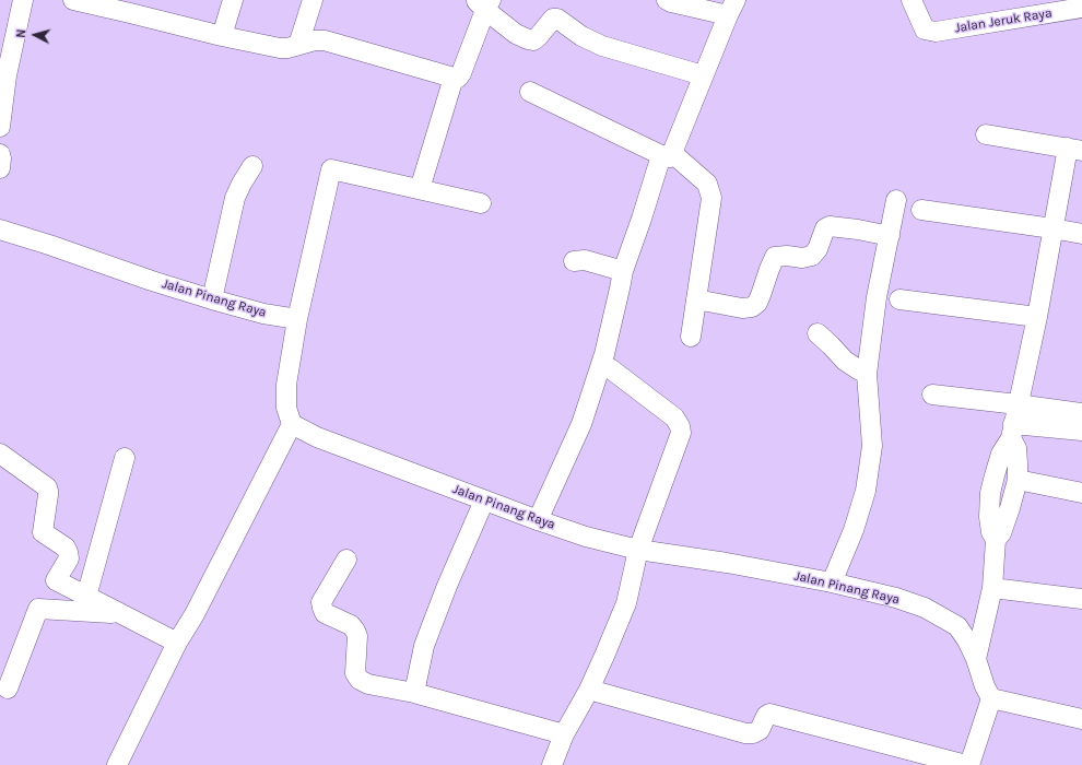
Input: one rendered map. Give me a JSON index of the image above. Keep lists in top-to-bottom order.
{
  "streets": {
    "street": ["Jalan Jeruk Raya", "Jalan Pinang Raya"]
  },
  "north": "left"
}
